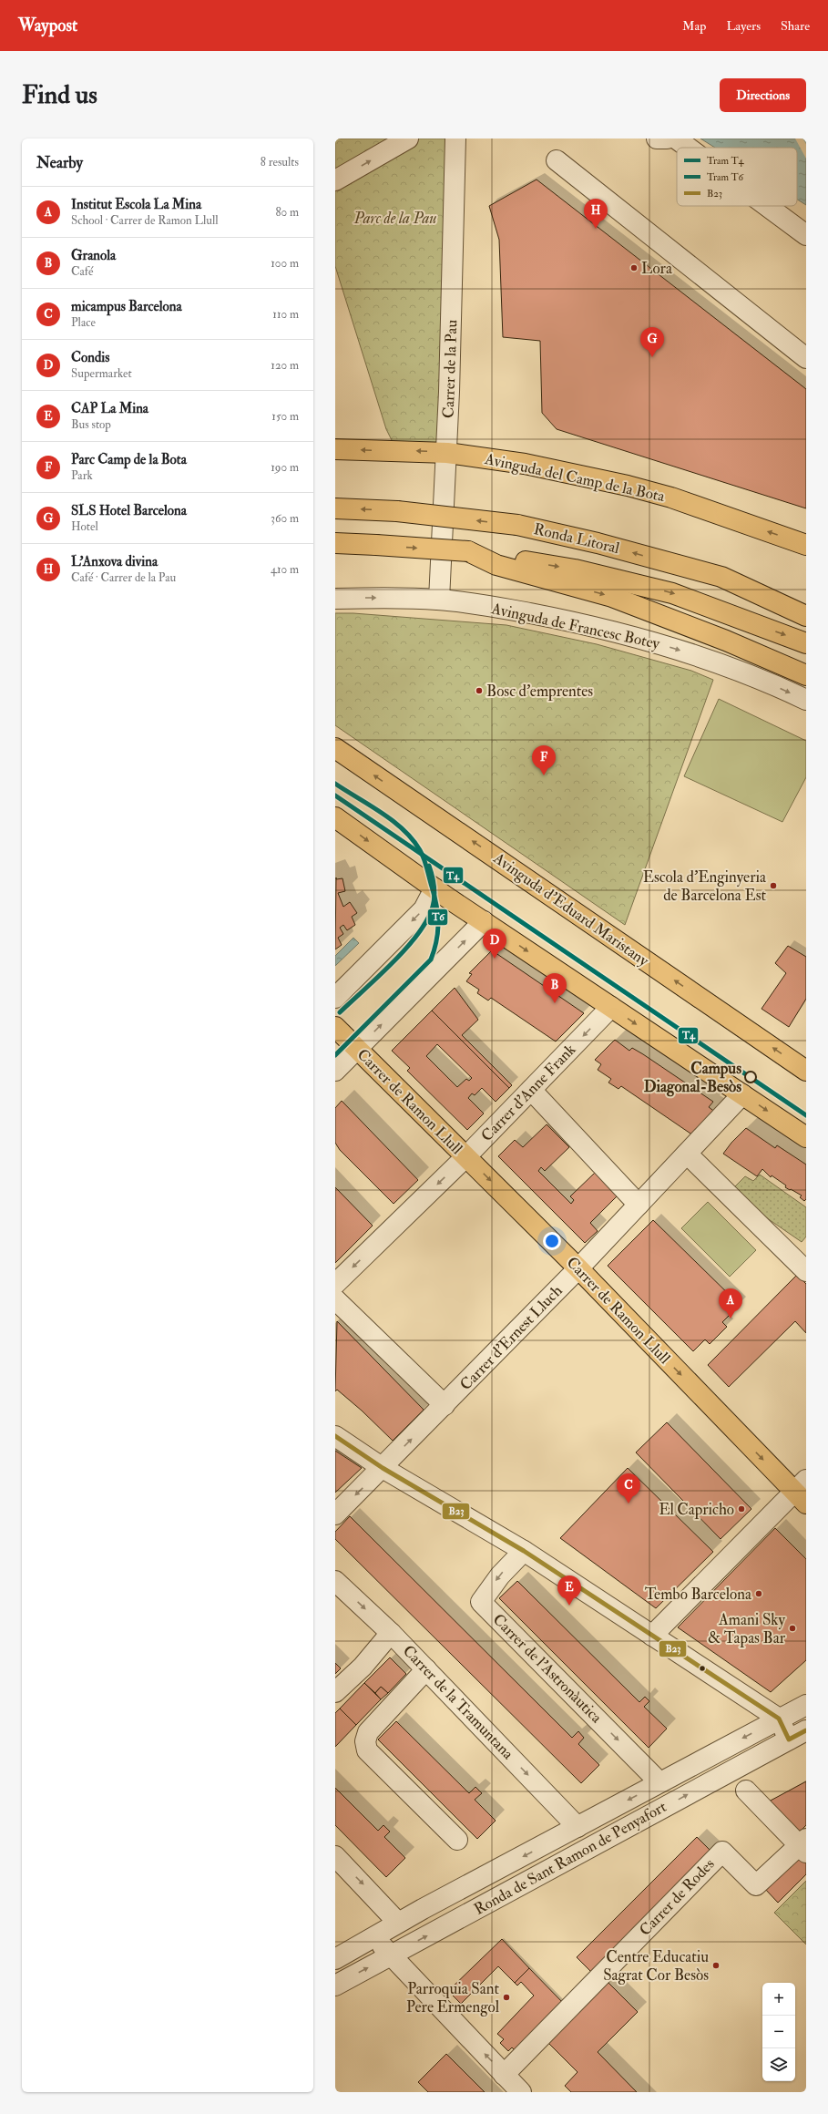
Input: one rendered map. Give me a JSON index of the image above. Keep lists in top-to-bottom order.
{
  "streets": {
    "main road": [
      "Avinguda del Camp de la Bota",
      "Ronda Litoral",
      "Avinguda d'Eduard Maristany",
      "Carrer de Ramon Llull"
    ],
    "street": [
      "Carrer de la Pau",
      "Avinguda de Francesc Botey",
      "Carrer d'Anne Frank",
      "Carrer d'Ernest Lluch",
      "Carrer de l'Astronàutica",
      "Carrer de la Tramuntana",
      "Ronda de Sant Ramon de Penyafort",
      "Carrer de Rodes"
    ]
  },
  "crossings": [
    ["Carrer de la Pau", "Avinguda del Camp de la Bota"],
    ["Carrer de la Pau", "Avinguda de Francesc Botey"],
    ["Carrer d'Anne Frank", "Carrer de Ramon Llull"],
    ["Carrer de Ramon Llull", "Carrer d'Ernest Lluch"],
    ["Carrer de l'Astronàutica", "Ronda de Sant Ramon de Penyafort"],
    ["Carrer de la Tramuntana", "Ronda de Sant Ramon de Penyafort"]
  ],
  "one_way": ["Avinguda de Francesc Botey", "Carrer de Ramon Llull", "Carrer de l'Astronàutica"],
  "parks": ["Parc de la Pau"],
  "places": [
    "Lora",
    "Bosc d'emprentes",
    "Escola d'Enginyeria de Barcelona Est",
    "Campus Diagonal-Besòs",
    "El Capricho",
    "Tembo Barcelona",
    "Amani Sky & Tapas Bar",
    "Centre Educatiu Sagrat Cor Besòs",
    "Parroquia Sant Pere Ermengol"
  ],
  "lines": ["tram line T6", "tram line T4", "transit line B23"],
  "legend": ["Tram T4", "Tram T6", "B23"],
  "page": {
    "header": "Waypost",
    "nav": ["Map", "Layers", "Share"],
    "buttons": "Directions",
    "title": "Find us",
    "heading": ["Nearby", "8 results"],
    "list": [
      {
        "mark": "A",
        "name": "Institut Escola La Mina",
        "note": "School · Carrer de Ramon Llull",
        "value": "80 m"
      },
      {
        "mark": "B",
        "name": "Granola",
        "note": "Café",
        "value": "100 m"
      },
      {
        "mark": "C",
        "name": "micampus Barcelona",
        "note": "Place",
        "value": "110 m"
      },
      {
        "mark": "D",
        "name": "Condis",
        "note": "Supermarket",
        "value": "120 m"
      },
      {
        "mark": "E",
        "name": "CAP La Mina",
        "note": "Bus stop",
        "value": "150 m"
      },
      {
        "mark": "F",
        "name": "Parc Camp de la Bota",
        "note": "Park",
        "value": "190 m"
      },
      {
        "mark": "G",
        "name": "SLS Hotel Barcelona",
        "note": "Hotel",
        "value": "360 m"
      },
      {
        "mark": "H",
        "name": "L'Anxova divina",
        "note": "Café · Carrer de la Pau",
        "value": "410 m"
      }
    ],
    "pins": [
      "H",
      "G",
      "F",
      "D",
      "B",
      "A",
      "C",
      "E"
    ],
    "map_buttons": ["+", "−"]
  }
}
